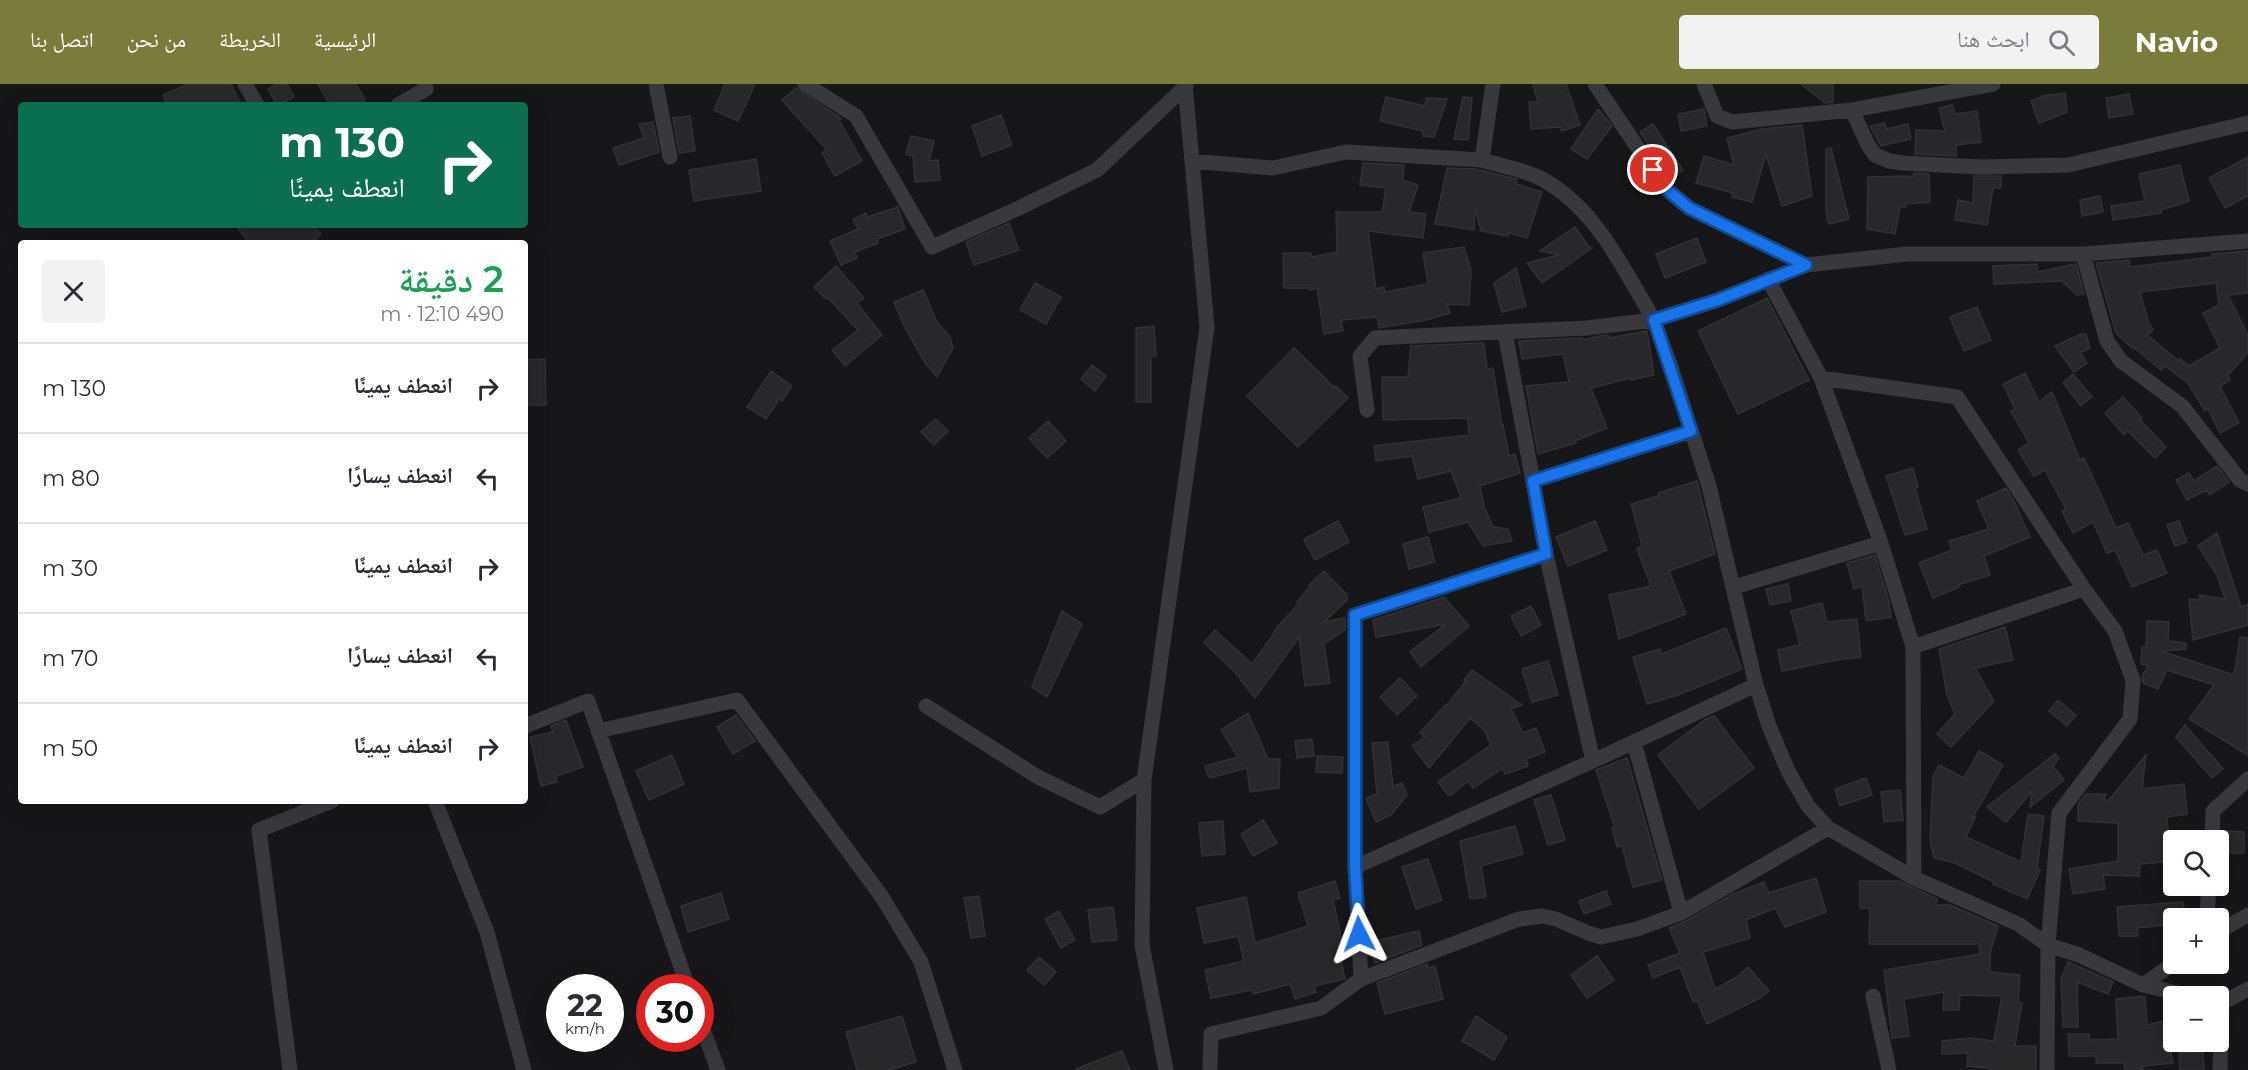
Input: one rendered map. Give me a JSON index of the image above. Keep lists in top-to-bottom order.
{
  "page": {
    "header": "Navio",
    "search": "ابحث هنا",
    "nav": [
      "الرئيسية",
      "الخريطة",
      "من نحن",
      "اتصل بنا"
    ],
    "turn": ["130 m", "انعطف يمينًا"],
    "heading": ["2 دقيقة", "490 m · 12:10"],
    "list": [
      {
        "name": "انعطف يمينًا",
        "value": "130 m"
      },
      {
        "name": "انعطف يسارًا",
        "value": "80 m"
      },
      {
        "name": "انعطف يمينًا",
        "value": "30 m"
      },
      {
        "name": "انعطف يسارًا",
        "value": "70 m"
      },
      {
        "name": "انعطف يمينًا",
        "value": "50 m"
      }
    ],
    "map_buttons": ["+", "−"],
    "speed": "22 km/h",
    "limit": "30"
  }
}
